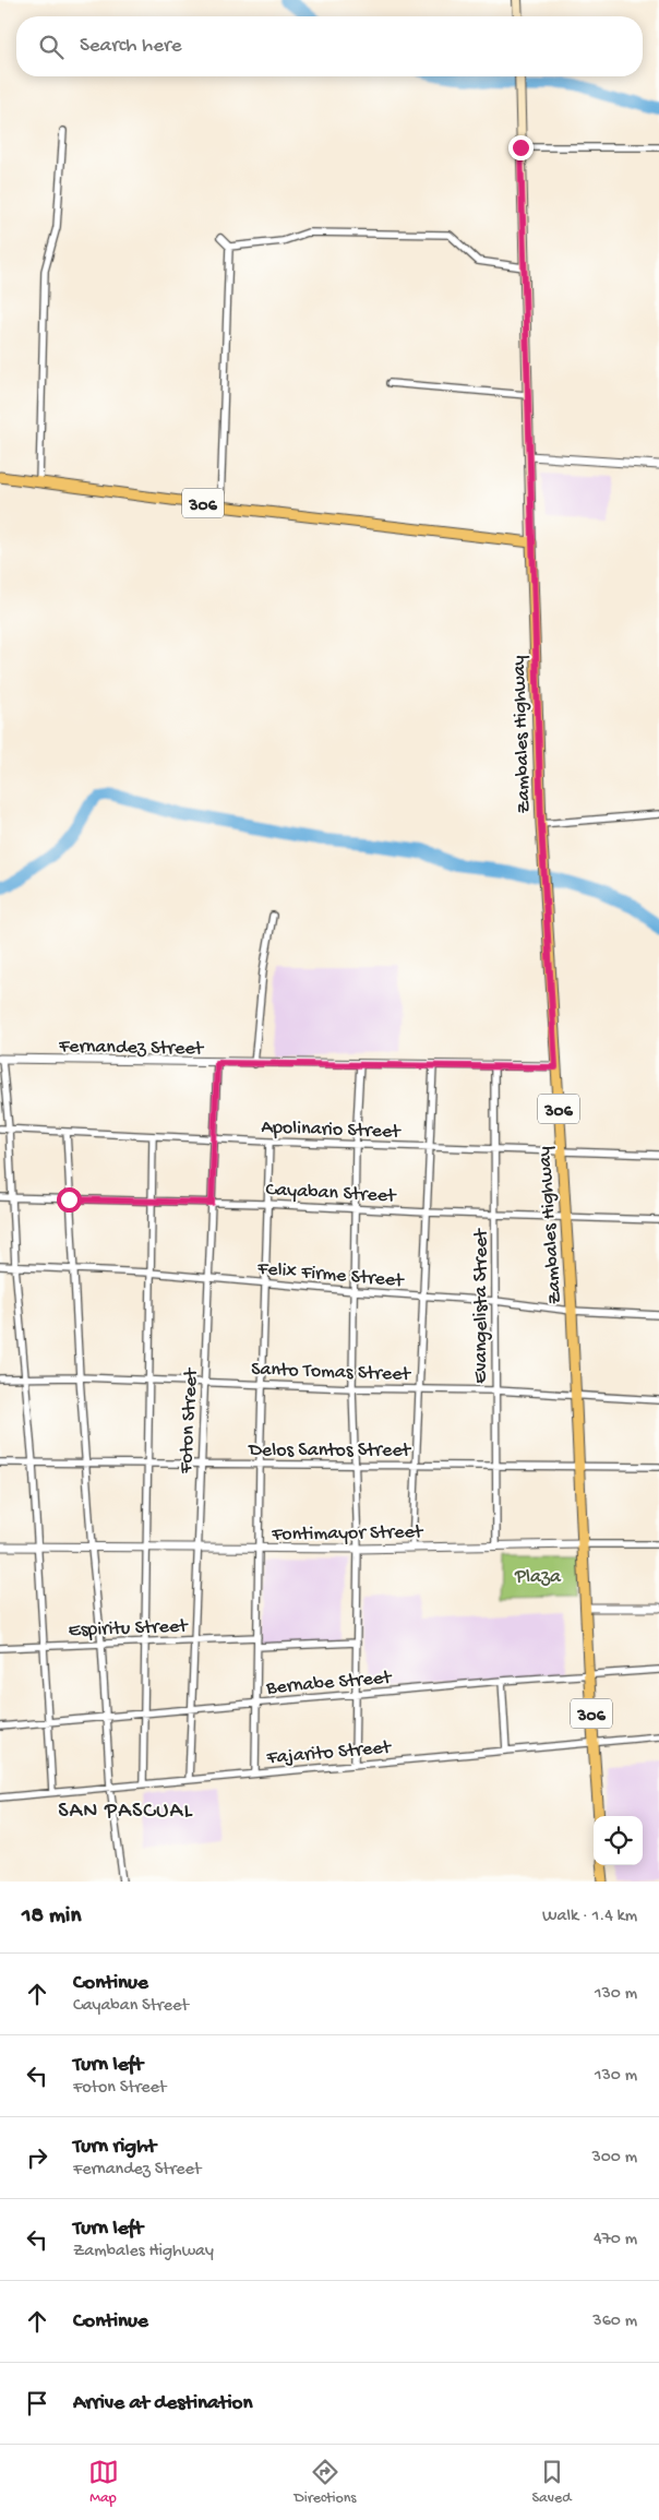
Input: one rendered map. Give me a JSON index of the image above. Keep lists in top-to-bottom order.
{
  "streets": {
    "main road": ["306", "Zambales Highway"],
    "street": [
      "Fernandez Street",
      "Apolinario Street",
      "Cayaban Street",
      "Felix Firme Street",
      "Evangelista Street",
      "Santo Tomas Street",
      "Foton Street",
      "Delos Santos Street",
      "Fontimayor Street",
      "Espiritu Street",
      "Bernabe Street",
      "Fajarito Street"
    ]
  },
  "crossings": [
    ["306", "Zambales Highway"],
    ["Zambales Highway", "Fernandez Street"],
    ["Zambales Highway", "Apolinario Street"],
    ["Zambales Highway", "Cayaban Street"],
    ["Zambales Highway", "Felix Firme Street"],
    ["Zambales Highway", "Santo Tomas Street"],
    ["Zambales Highway", "Delos Santos Street"],
    ["Zambales Highway", "Fontimayor Street"],
    ["Zambales Highway", "Bernabe Street"],
    ["Zambales Highway", "Fajarito Street"],
    ["Fernandez Street", "Evangelista Street"],
    ["Fernandez Street", "Foton Street"],
    ["Apolinario Street", "Evangelista Street"],
    ["Apolinario Street", "Foton Street"],
    ["Cayaban Street", "Evangelista Street"],
    ["Cayaban Street", "Foton Street"],
    ["Felix Firme Street", "Evangelista Street"],
    ["Felix Firme Street", "Foton Street"],
    ["Evangelista Street", "Santo Tomas Street"],
    ["Evangelista Street", "Delos Santos Street"],
    ["Evangelista Street", "Fontimayor Street"],
    ["Santo Tomas Street", "Foton Street"],
    ["Foton Street", "Delos Santos Street"],
    ["Foton Street", "Fontimayor Street"],
    ["Foton Street", "Espiritu Street"],
    ["Foton Street", "Bernabe Street"],
    ["Foton Street", "Fajarito Street"]
  ],
  "districts": ["SAN PASCUAL"],
  "parks": ["Plaza"],
  "page": {
    "search": "Search here",
    "heading": ["18 min", "Walk · 1.4 km"],
    "list": [
      ["Continue", "Cayaban Street", "130 m"],
      ["Turn left", "Foton Street", "130 m"],
      ["Turn right", "Fernandez Street", "300 m"],
      ["Turn left", "Zambales Highway", "470 m"],
      ["Continue", "360 m"],
      "Arrive at destination"
    ],
    "nav": ["Map", "Directions", "Saved"]
  }
}
